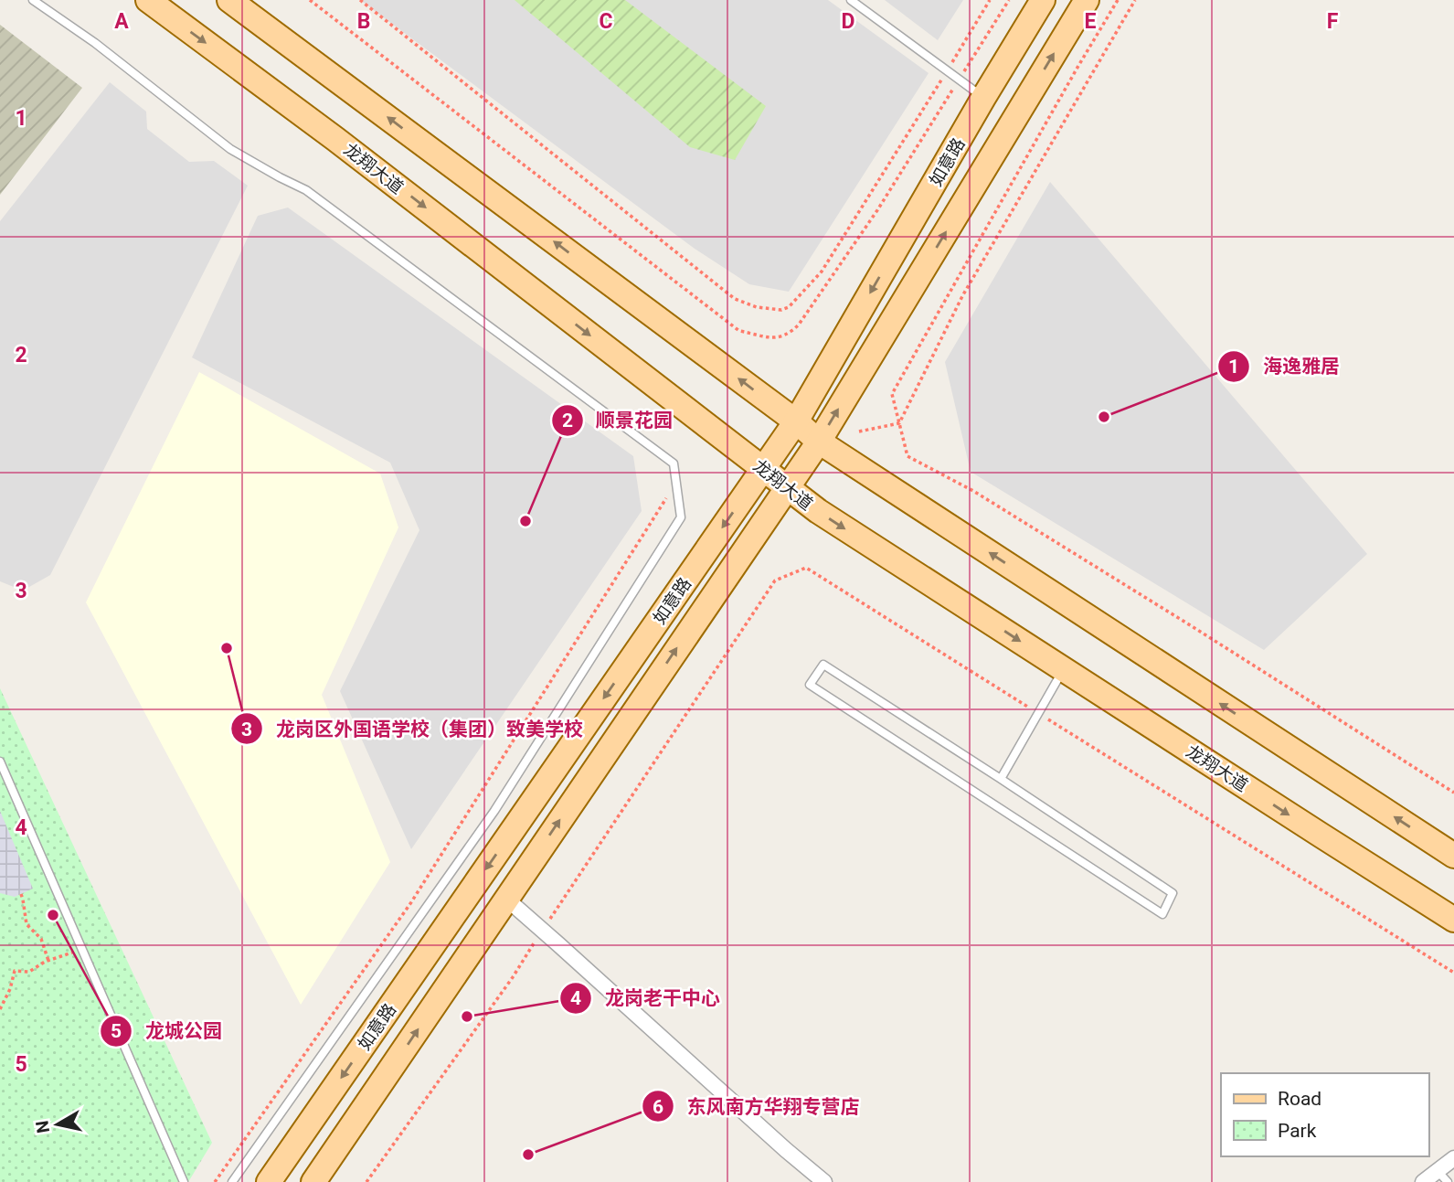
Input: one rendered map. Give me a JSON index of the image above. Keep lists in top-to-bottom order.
{
  "streets": {
    "main road": ["如意路", "龙翔大道"]
  },
  "crossings": [
    ["如意路", "龙翔大道"]
  ],
  "places": [
    "海逸雅居",
    "顺景花园",
    "龙岗区外国语学校（集团）致美学校",
    "龙城公园",
    "龙岗老干中心",
    "东风南方华翔专营店"
  ],
  "legend": ["Road", "Park"],
  "north": "left",
  "grid": {
    "columns": [
      "A",
      "B",
      "C",
      "D",
      "E",
      "F"
    ],
    "rows": [
      "1",
      "2",
      "3",
      "4",
      "5"
    ]
  }
}
